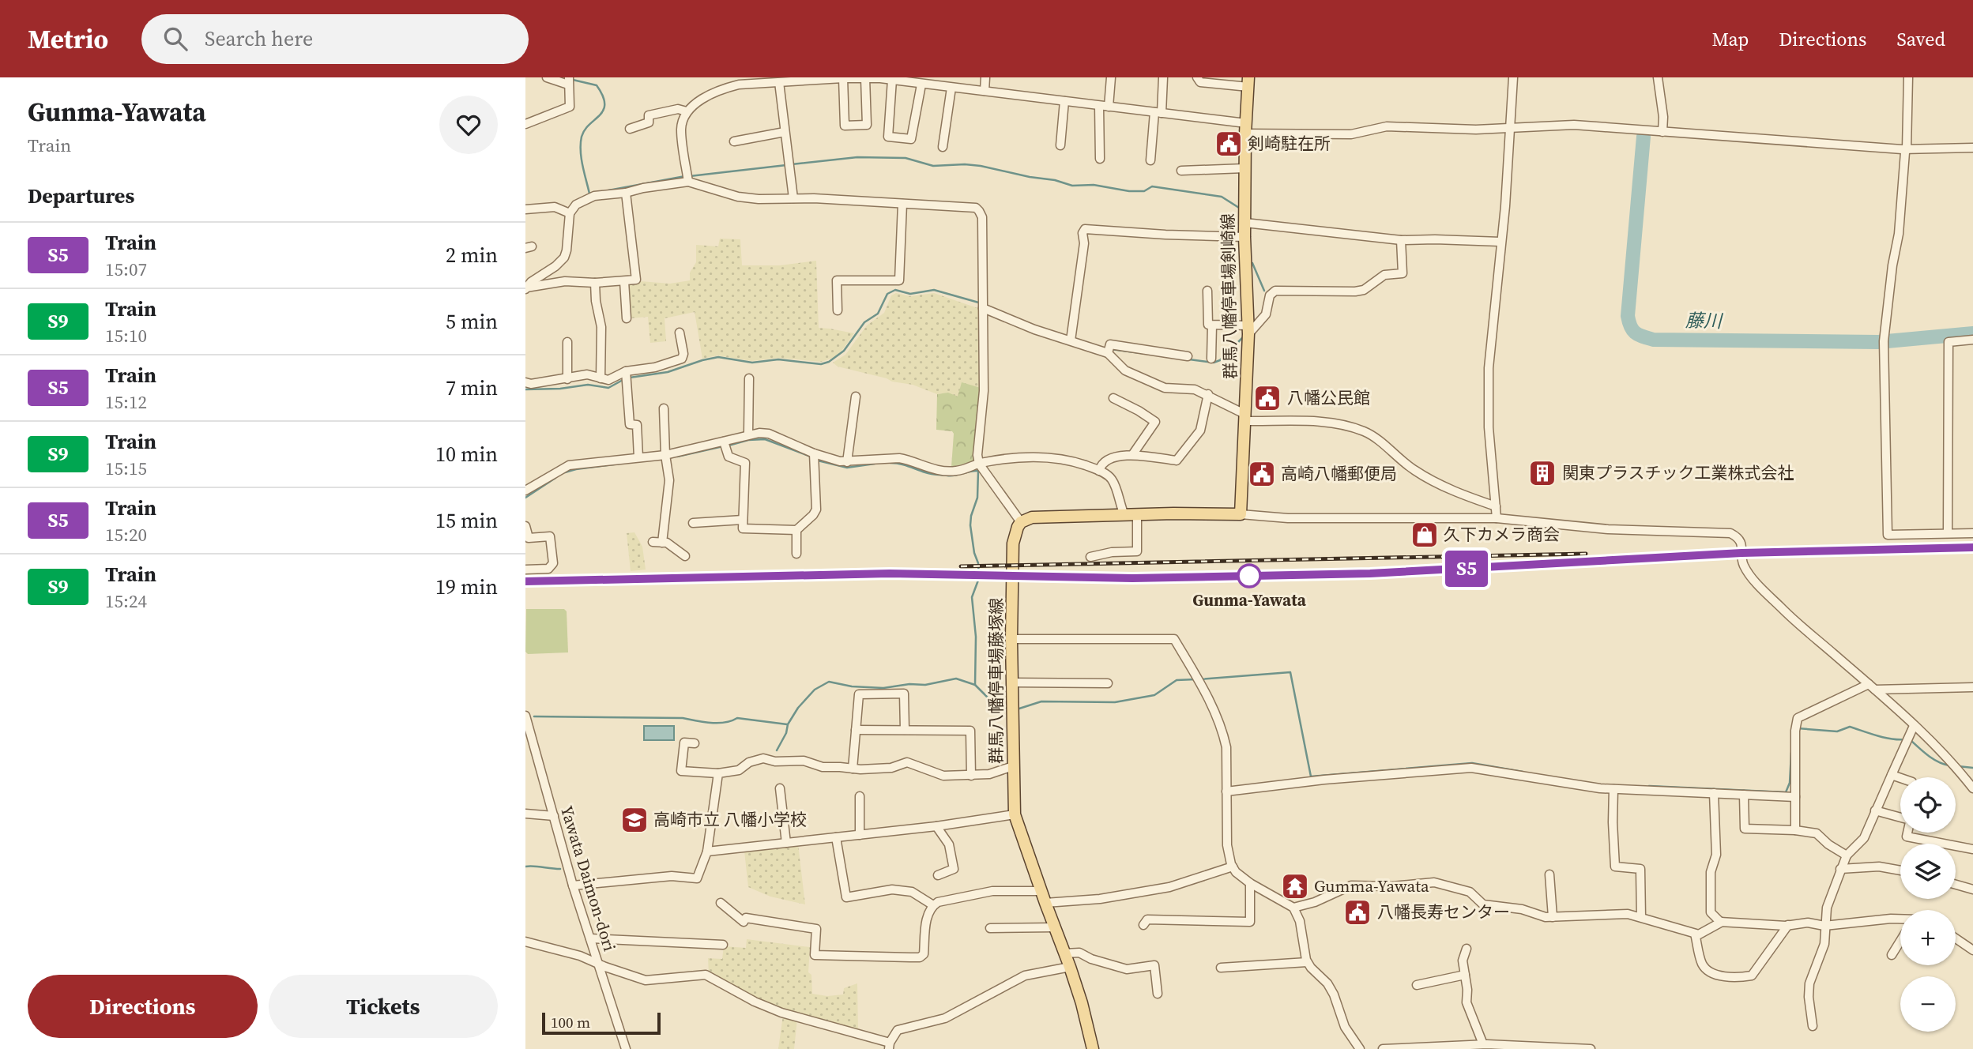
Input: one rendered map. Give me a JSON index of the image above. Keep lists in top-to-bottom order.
{
  "streets": {
    "main road": ["群馬八幡停車場剣崎線", "群馬八幡停車場藤塚線"],
    "street": ["Yawata Daimon-dori"]
  },
  "water": ["藤川"],
  "places": {
    "public building": [
      "剣崎駐在所",
      "八幡公民館",
      "高崎八幡郵便局",
      "八幡長寿センター"
    ],
    "building": ["関東プラスチック工業株式会社"],
    "shop": ["久下カメラ商会"],
    "other": ["Gunma-Yawata"],
    "school or university": ["高崎市立 八幡小学校"],
    "temple": ["Gumma-Yawata"]
  },
  "scale_bar": "100 m",
  "page": {
    "header": "Metrio",
    "search": "Search here",
    "nav": ["Map", "Directions", "Saved"],
    "heading": [
      ["Gunma-Yawata", "Train"],
      "Departures"
    ],
    "on_map": "S5",
    "list": [
      {
        "mark": "S5",
        "name": "Train",
        "note": "15:07",
        "value": "2 min"
      },
      {
        "mark": "S9",
        "name": "Train",
        "note": "15:10",
        "value": "5 min"
      },
      {
        "mark": "S5",
        "name": "Train",
        "note": "15:12",
        "value": "7 min"
      },
      {
        "mark": "S9",
        "name": "Train",
        "note": "15:15",
        "value": "10 min"
      },
      {
        "mark": "S5",
        "name": "Train",
        "note": "15:20",
        "value": "15 min"
      },
      {
        "mark": "S9",
        "name": "Train",
        "note": "15:24",
        "value": "19 min"
      }
    ],
    "map_buttons": ["+", "−"],
    "buttons": ["Directions", "Tickets"],
    "scale": "100 m"
  }
}
